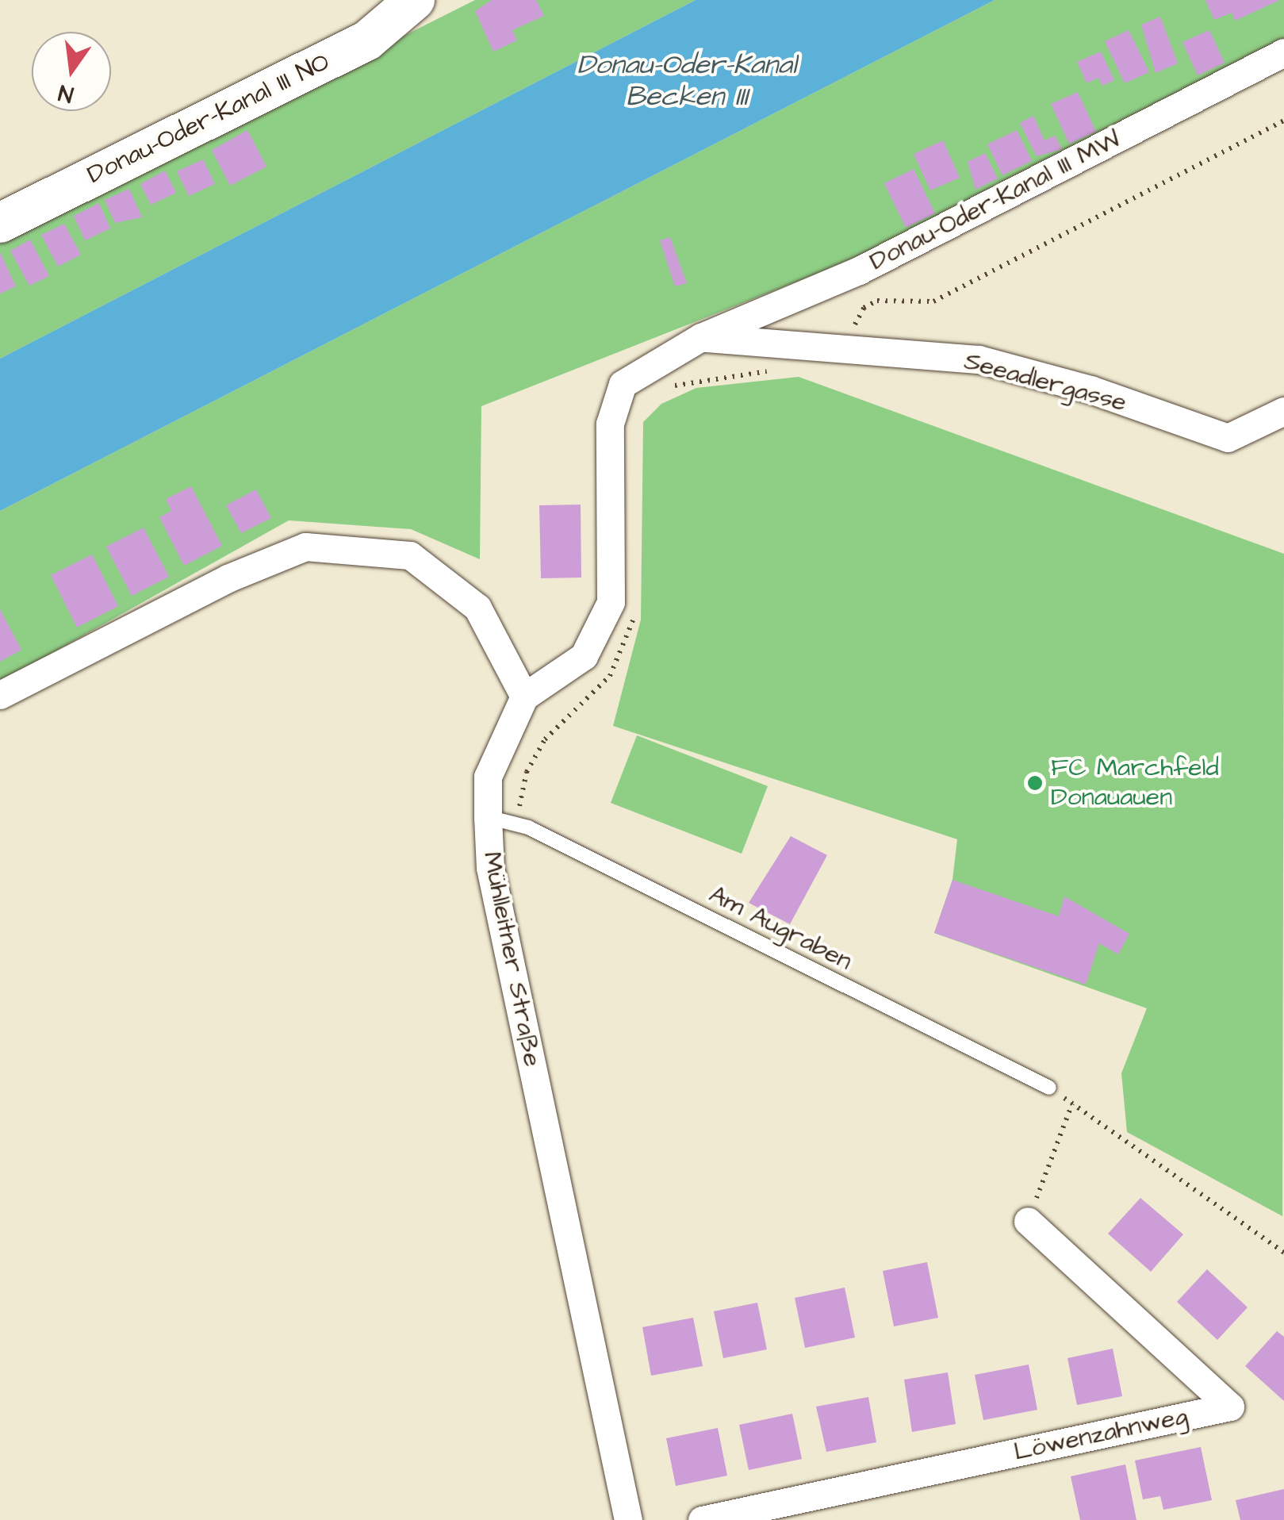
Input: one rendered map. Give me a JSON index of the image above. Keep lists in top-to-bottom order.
{
  "streets": {
    "street": [
      "Donau-Oder-Kanal III NO",
      "Donau-Oder-Kanal III MW",
      "Seeadlergasse",
      "Mühlleitner Straße",
      "Löwenzahnweg"
    ],
    "lane": ["Am Augraben"]
  },
  "crossings": [
    ["Donau-Oder-Kanal III MW", "Seeadlergasse"],
    ["Am Augraben", "Mühlleitner Straße"]
  ],
  "water": ["Donau-Oder-Kanal Becken III"],
  "places": ["FC Marchfeld Donauauen"],
  "north": "bottom"
}
